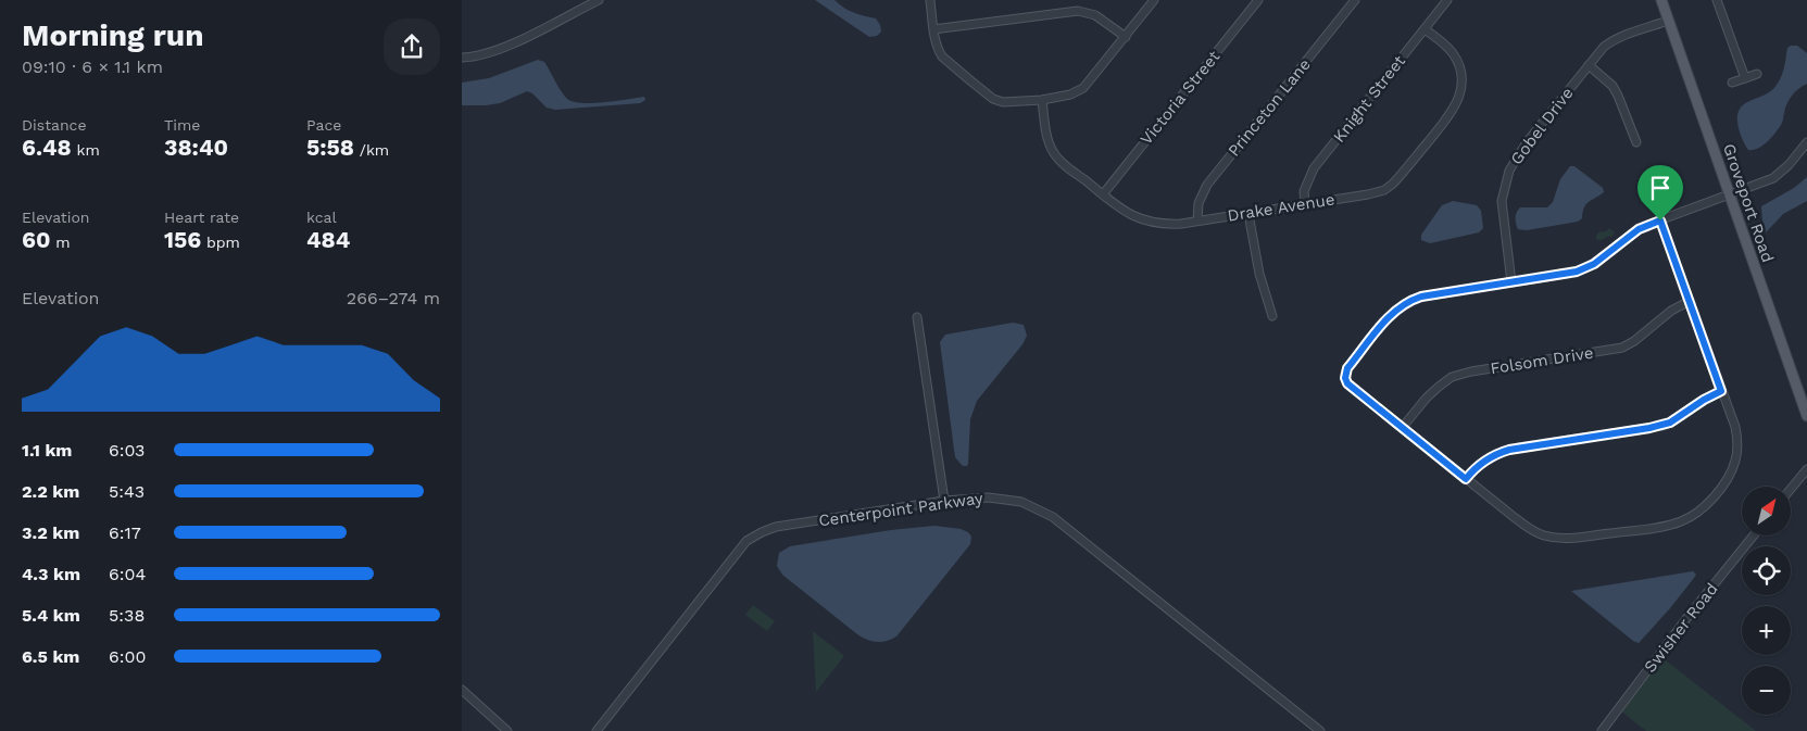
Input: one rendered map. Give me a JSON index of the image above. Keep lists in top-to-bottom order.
{
  "streets": {
    "main road": ["Groveport Road"],
    "street": [
      "Victoria Street",
      "Knight Street",
      "Princeton Lane",
      "Gobel Drive",
      "Drake Avenue",
      "Folsom Drive",
      "Centerpoint Parkway",
      "Swisher Road"
    ]
  },
  "crossings": [
    ["Victoria Street", "Drake Avenue"],
    ["Knight Street", "Drake Avenue"],
    ["Princeton Lane", "Drake Avenue"],
    ["Gobel Drive", "Groveport Road"]
  ],
  "north": "top right",
  "page": {
    "heading": ["Morning run", "09:10 · 6 × 1.1 km"],
    "stats": [
      ["Distance", "6.48 km"],
      ["Time", "38:40"],
      ["Pace", "5:58 /km"],
      ["Elevation", "60 m"],
      ["Heart rate", "156 bpm"],
      ["kcal", "484"]
    ],
    "chart": ["Elevation", "266–274 m"],
    "list": [
      {
        "name": "1.1 km",
        "note": "6:03"
      },
      {
        "name": "2.2 km",
        "note": "5:43"
      },
      {
        "name": "3.2 km",
        "note": "6:17"
      },
      {
        "name": "4.3 km",
        "note": "6:04"
      },
      {
        "name": "5.4 km",
        "note": "5:38"
      },
      {
        "name": "6.5 km",
        "note": "6:00"
      }
    ],
    "map_buttons": ["+", "−"]
  }
}
